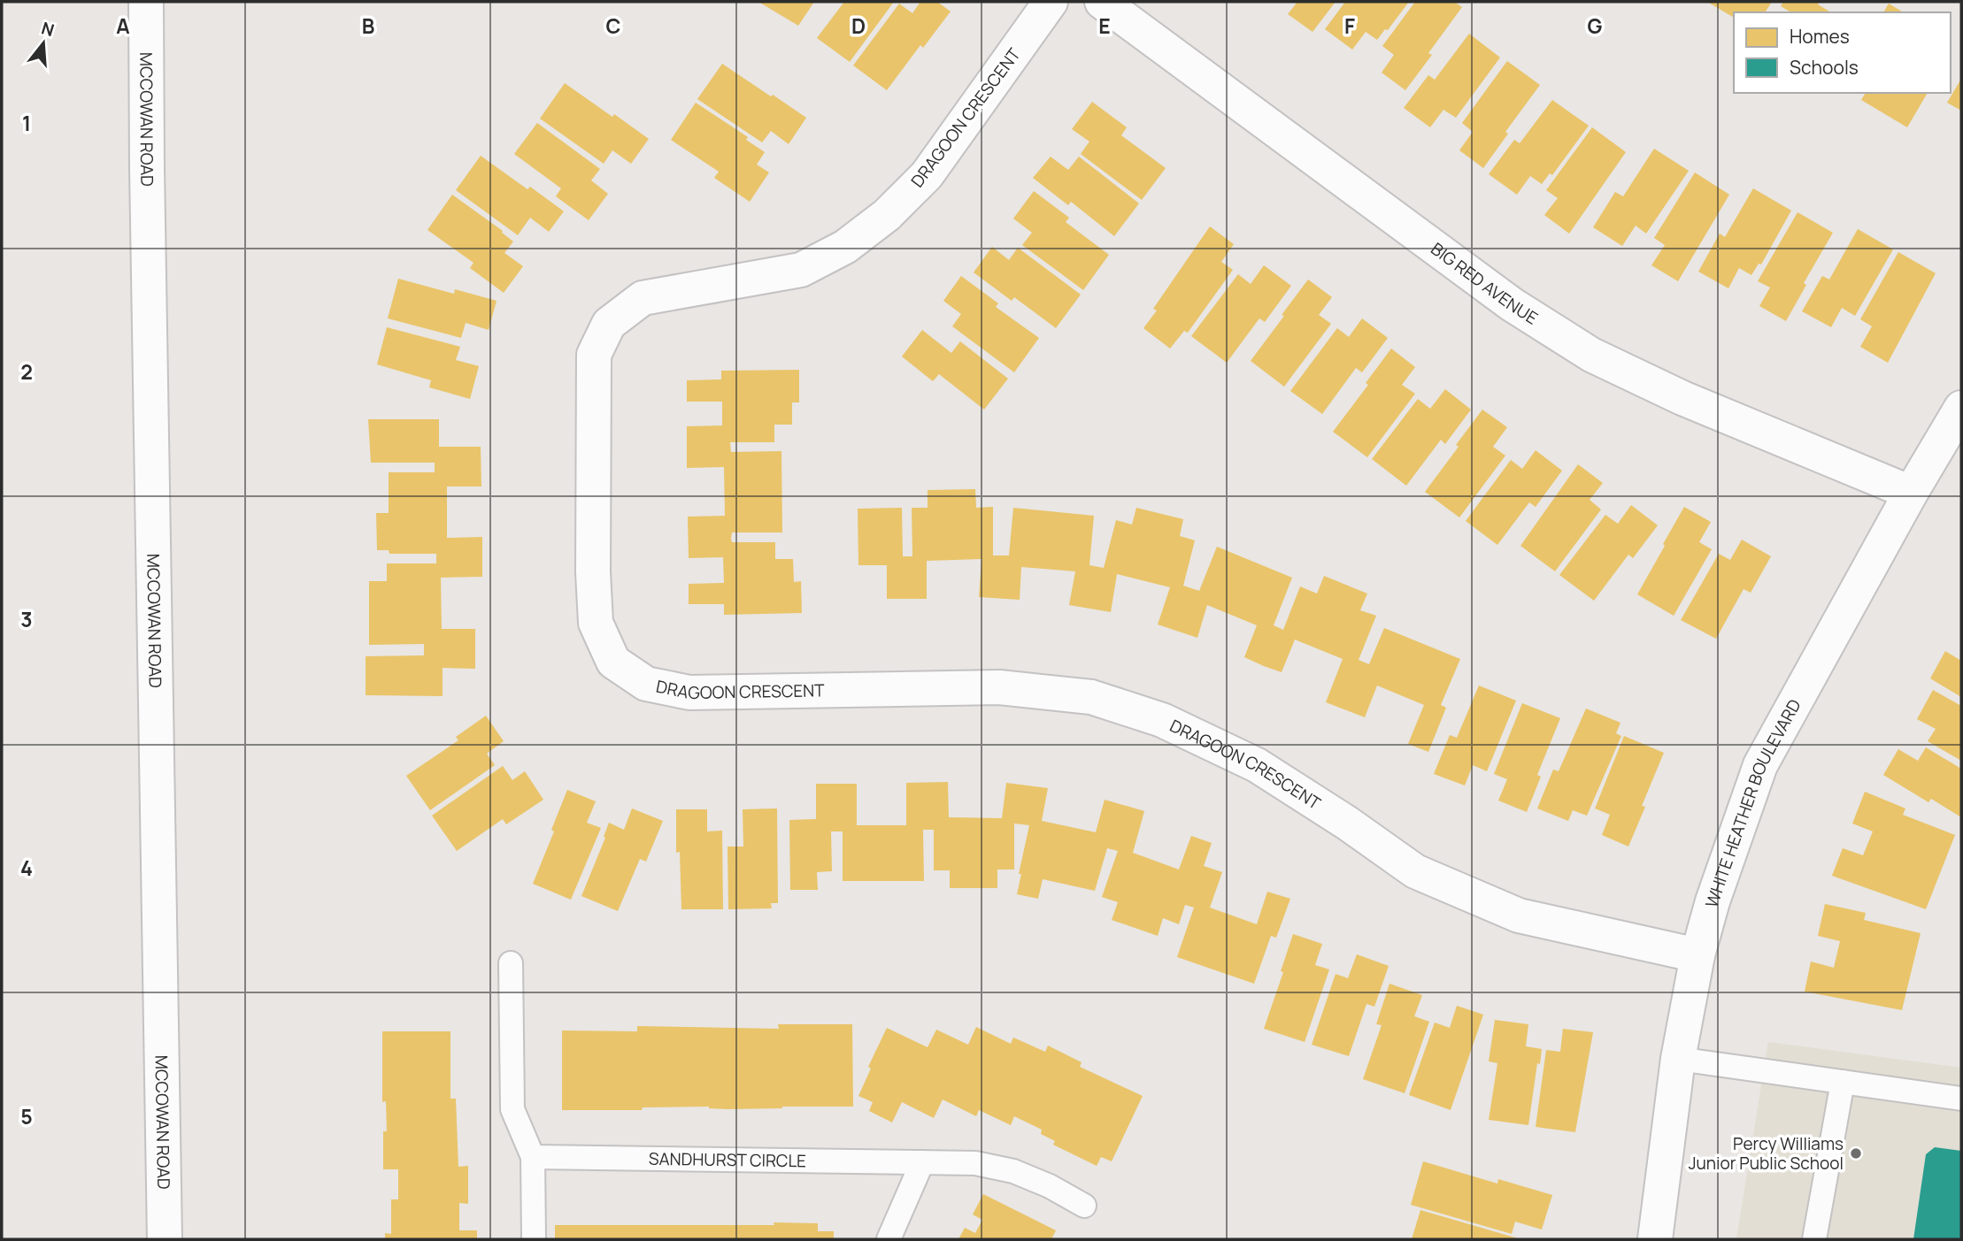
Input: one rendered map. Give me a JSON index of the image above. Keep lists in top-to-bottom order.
{
  "streets": {
    "street": [
      "DRAGOON CRESCENT",
      "MCCOWAN ROAD",
      "BIG RED AVENUE",
      "WHITE HEATHER BOULEVARD"
    ],
    "lane": ["SANDHURST CIRCLE"]
  },
  "crossings": [
    ["DRAGOON CRESCENT", "WHITE HEATHER BOULEVARD"],
    ["BIG RED AVENUE", "WHITE HEATHER BOULEVARD"]
  ],
  "places": ["Percy Williams Junior Public School"],
  "legend": ["Homes", "Schools"],
  "north": "top",
  "grid": {
    "columns": [
      "A",
      "B",
      "C",
      "D",
      "E",
      "F",
      "G"
    ],
    "rows": [
      "1",
      "2",
      "3",
      "4",
      "5"
    ]
  }
}
